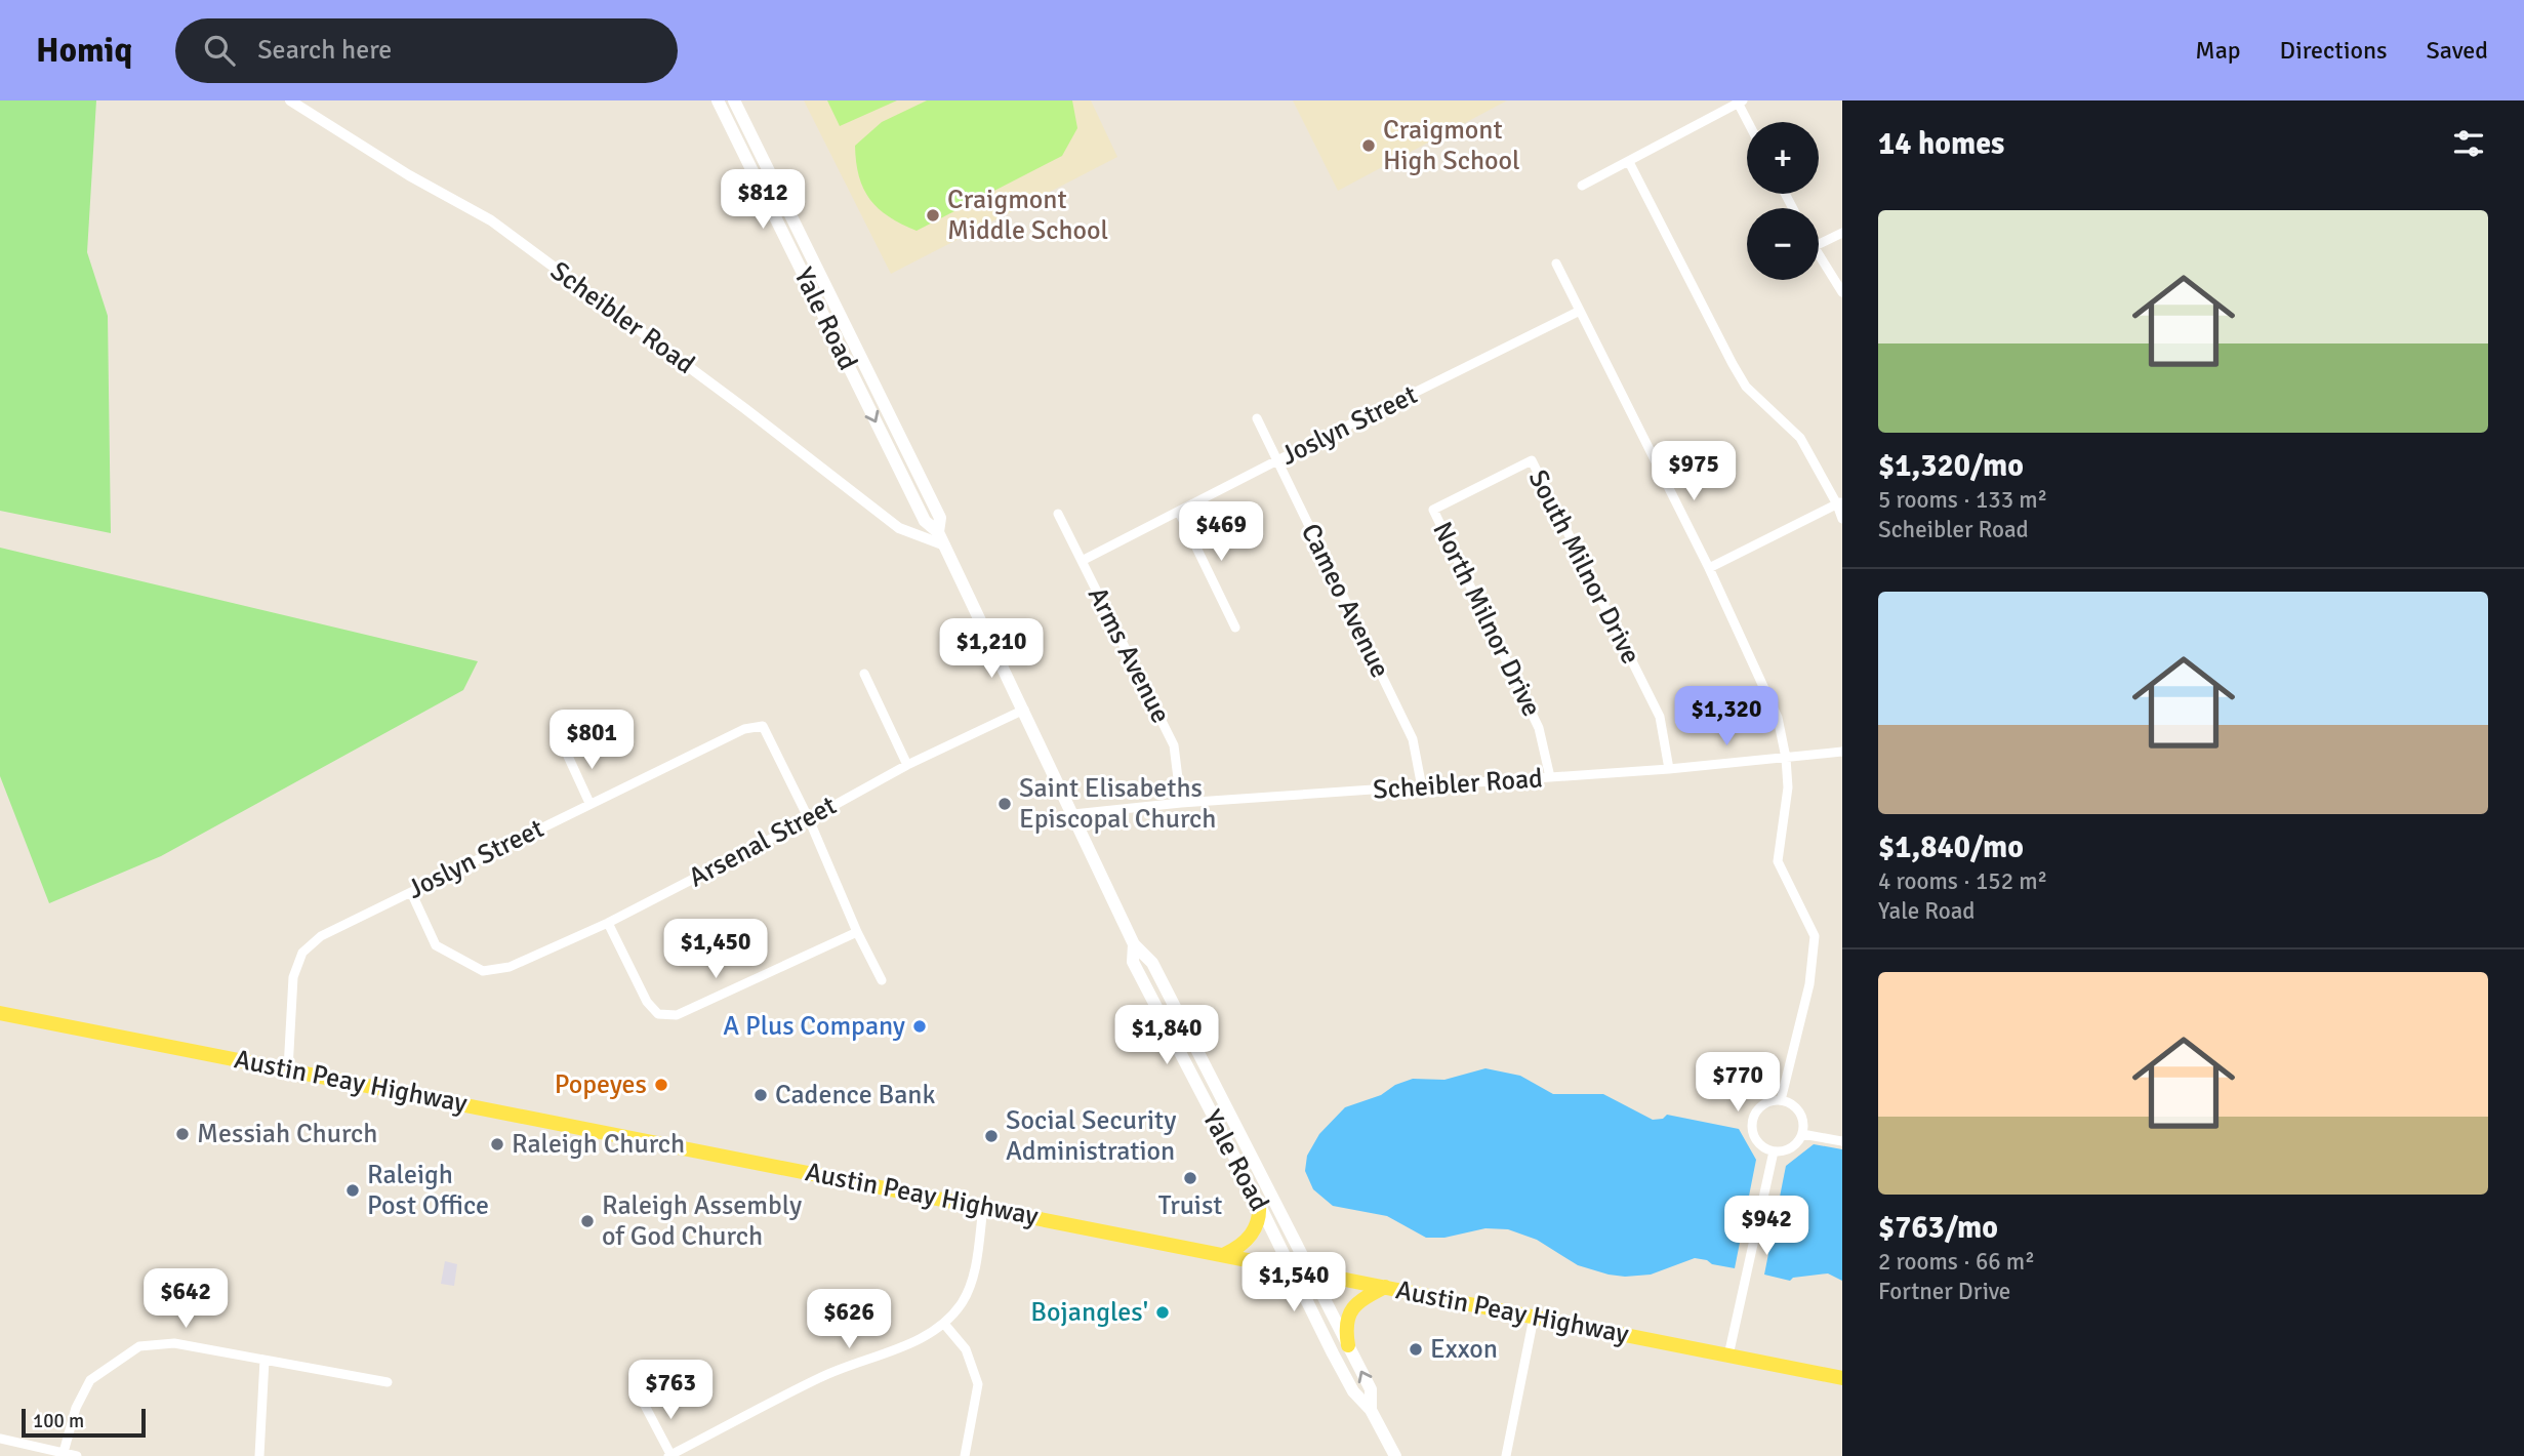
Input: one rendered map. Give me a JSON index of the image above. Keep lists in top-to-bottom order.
{
  "streets": {
    "main road": ["Yale Road", "Austin Peay Highway"],
    "street": [
      "Scheibler Road",
      "Joslyn Street",
      "South Milnor Drive",
      "Cameo Avenue",
      "North Milnor Drive",
      "Arms Avenue",
      "Arsenal Street"
    ]
  },
  "crossings": [
    ["Scheibler Road", "Yale Road"],
    ["Scheibler Road", "South Milnor Drive"],
    ["Scheibler Road", "Cameo Avenue"],
    ["Scheibler Road", "North Milnor Drive"],
    ["Scheibler Road", "Arms Avenue"],
    ["Yale Road", "Arsenal Street"],
    ["Yale Road", "Austin Peay Highway"],
    ["Joslyn Street", "Cameo Avenue"],
    ["Joslyn Street", "Arms Avenue"],
    ["Joslyn Street", "Arsenal Street"],
    ["Joslyn Street", "Austin Peay Highway"],
    ["South Milnor Drive", "North Milnor Drive"]
  ],
  "places": [
    "Craigmont High School",
    "Craigmont Middle School",
    "Saint Elisabeths Episcopal Church",
    "A Plus Company",
    "Popeyes",
    "Cadence Bank",
    "Messiah Church",
    "Social Security Administration",
    "Raleigh Church",
    "Truist",
    "Raleigh Post Office",
    "Raleigh Assembly of God Church",
    "Bojangles'",
    "Exxon"
  ],
  "scale_bar": "100 m",
  "page": {
    "header": "Homiq",
    "search": "Search here",
    "nav": ["Map", "Directions", "Saved"],
    "heading": "14 homes",
    "map_buttons": ["+", "−"],
    "price": [
      "$812",
      "$975",
      "$469",
      "$1,210",
      "$1,320",
      "$801",
      "$1,450",
      "$1,840",
      "$770",
      "$942",
      "$1,540",
      "$642",
      "$626",
      "$763"
    ],
    "list": [
      {
        "name": "$1,320/mo",
        "note": "5 rooms · 133 m² · Scheibler Road"
      },
      {
        "name": "$1,840/mo",
        "note": "4 rooms · 152 m² · Yale Road"
      },
      {
        "name": "$763/mo",
        "note": "2 rooms · 66 m² · Fortner Drive"
      }
    ],
    "scale": "100 m"
  }
}
